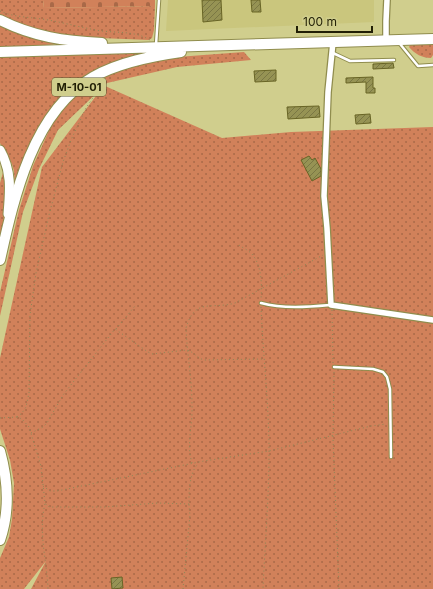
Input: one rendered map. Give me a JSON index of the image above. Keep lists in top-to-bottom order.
{
  "streets": {
    "highway": ["М-10-01"]
  },
  "scale_bar": "100 m"
}
